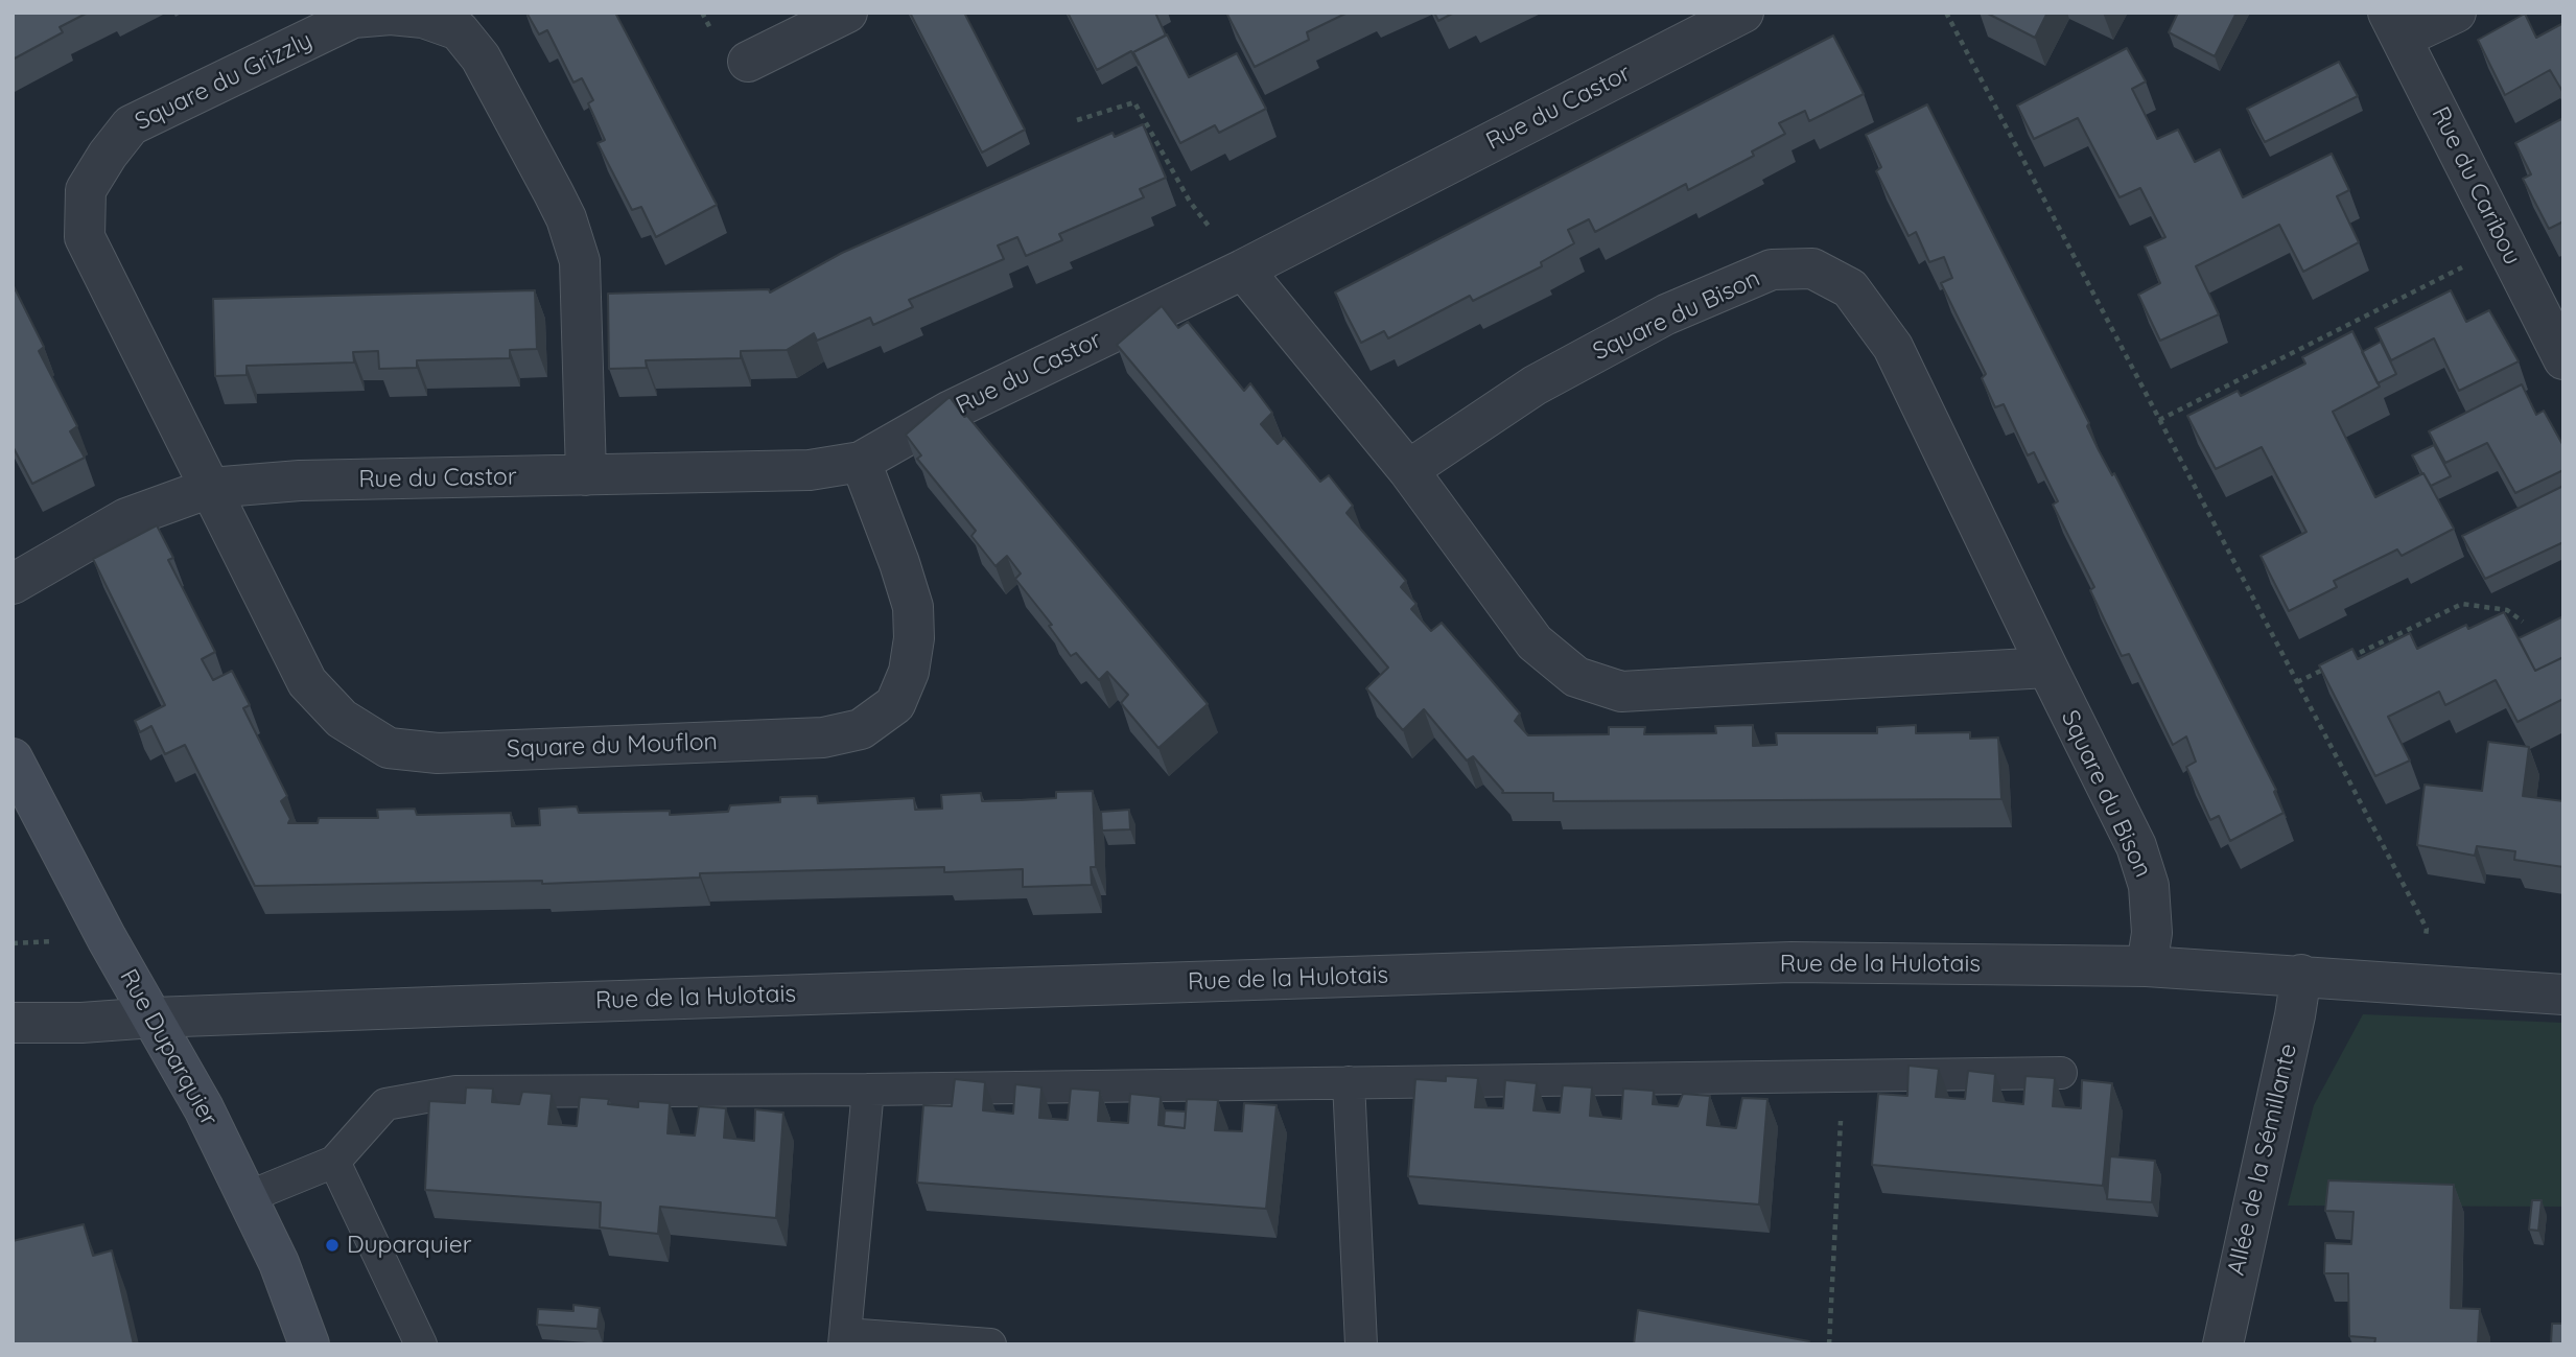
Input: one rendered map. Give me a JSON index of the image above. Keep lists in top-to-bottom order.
{
  "streets": {
    "street": [
      "Square du Grizzly",
      "Rue du Castor",
      "Rue du Caribou",
      "Square du Bison",
      "Square du Mouflon",
      "Rue de la Hulotais",
      "Rue Duparquier",
      "Allée de la Sémillante"
    ]
  },
  "crossings": [
    ["Square du Grizzly", "Rue du Castor"],
    ["Square du Grizzly", "Square du Mouflon"],
    ["Rue du Castor", "Square du Mouflon"],
    ["Square du Bison", "Rue de la Hulotais"],
    ["Rue de la Hulotais", "Rue Duparquier"],
    ["Rue de la Hulotais", "Allée de la Sémillante"]
  ],
  "places": ["Duparquier"]
}
